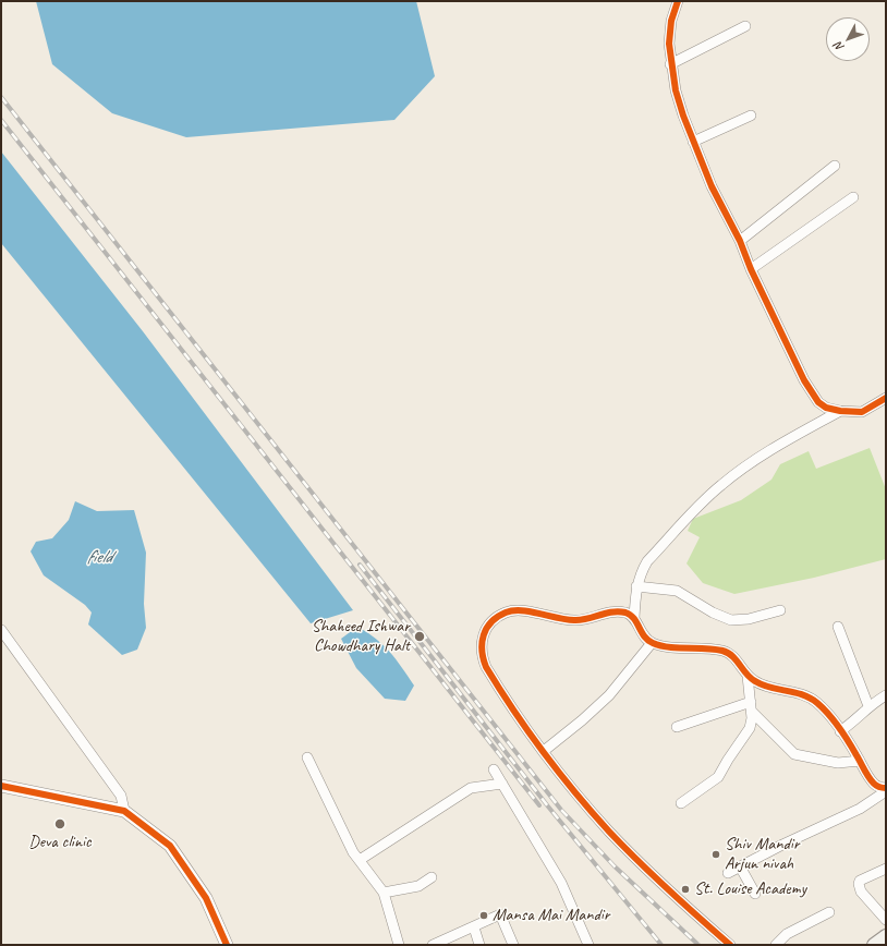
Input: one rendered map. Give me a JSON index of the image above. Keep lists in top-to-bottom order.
{
  "water": ["field"],
  "places": [
    "Shaheed Ishwar Chowdhary Halt",
    "Deva clinic",
    "Shiv Mandir Arjun nivah",
    "St. Louise Academy",
    "Mansa Mai Mandir"
  ],
  "north": "bottom left"
}
